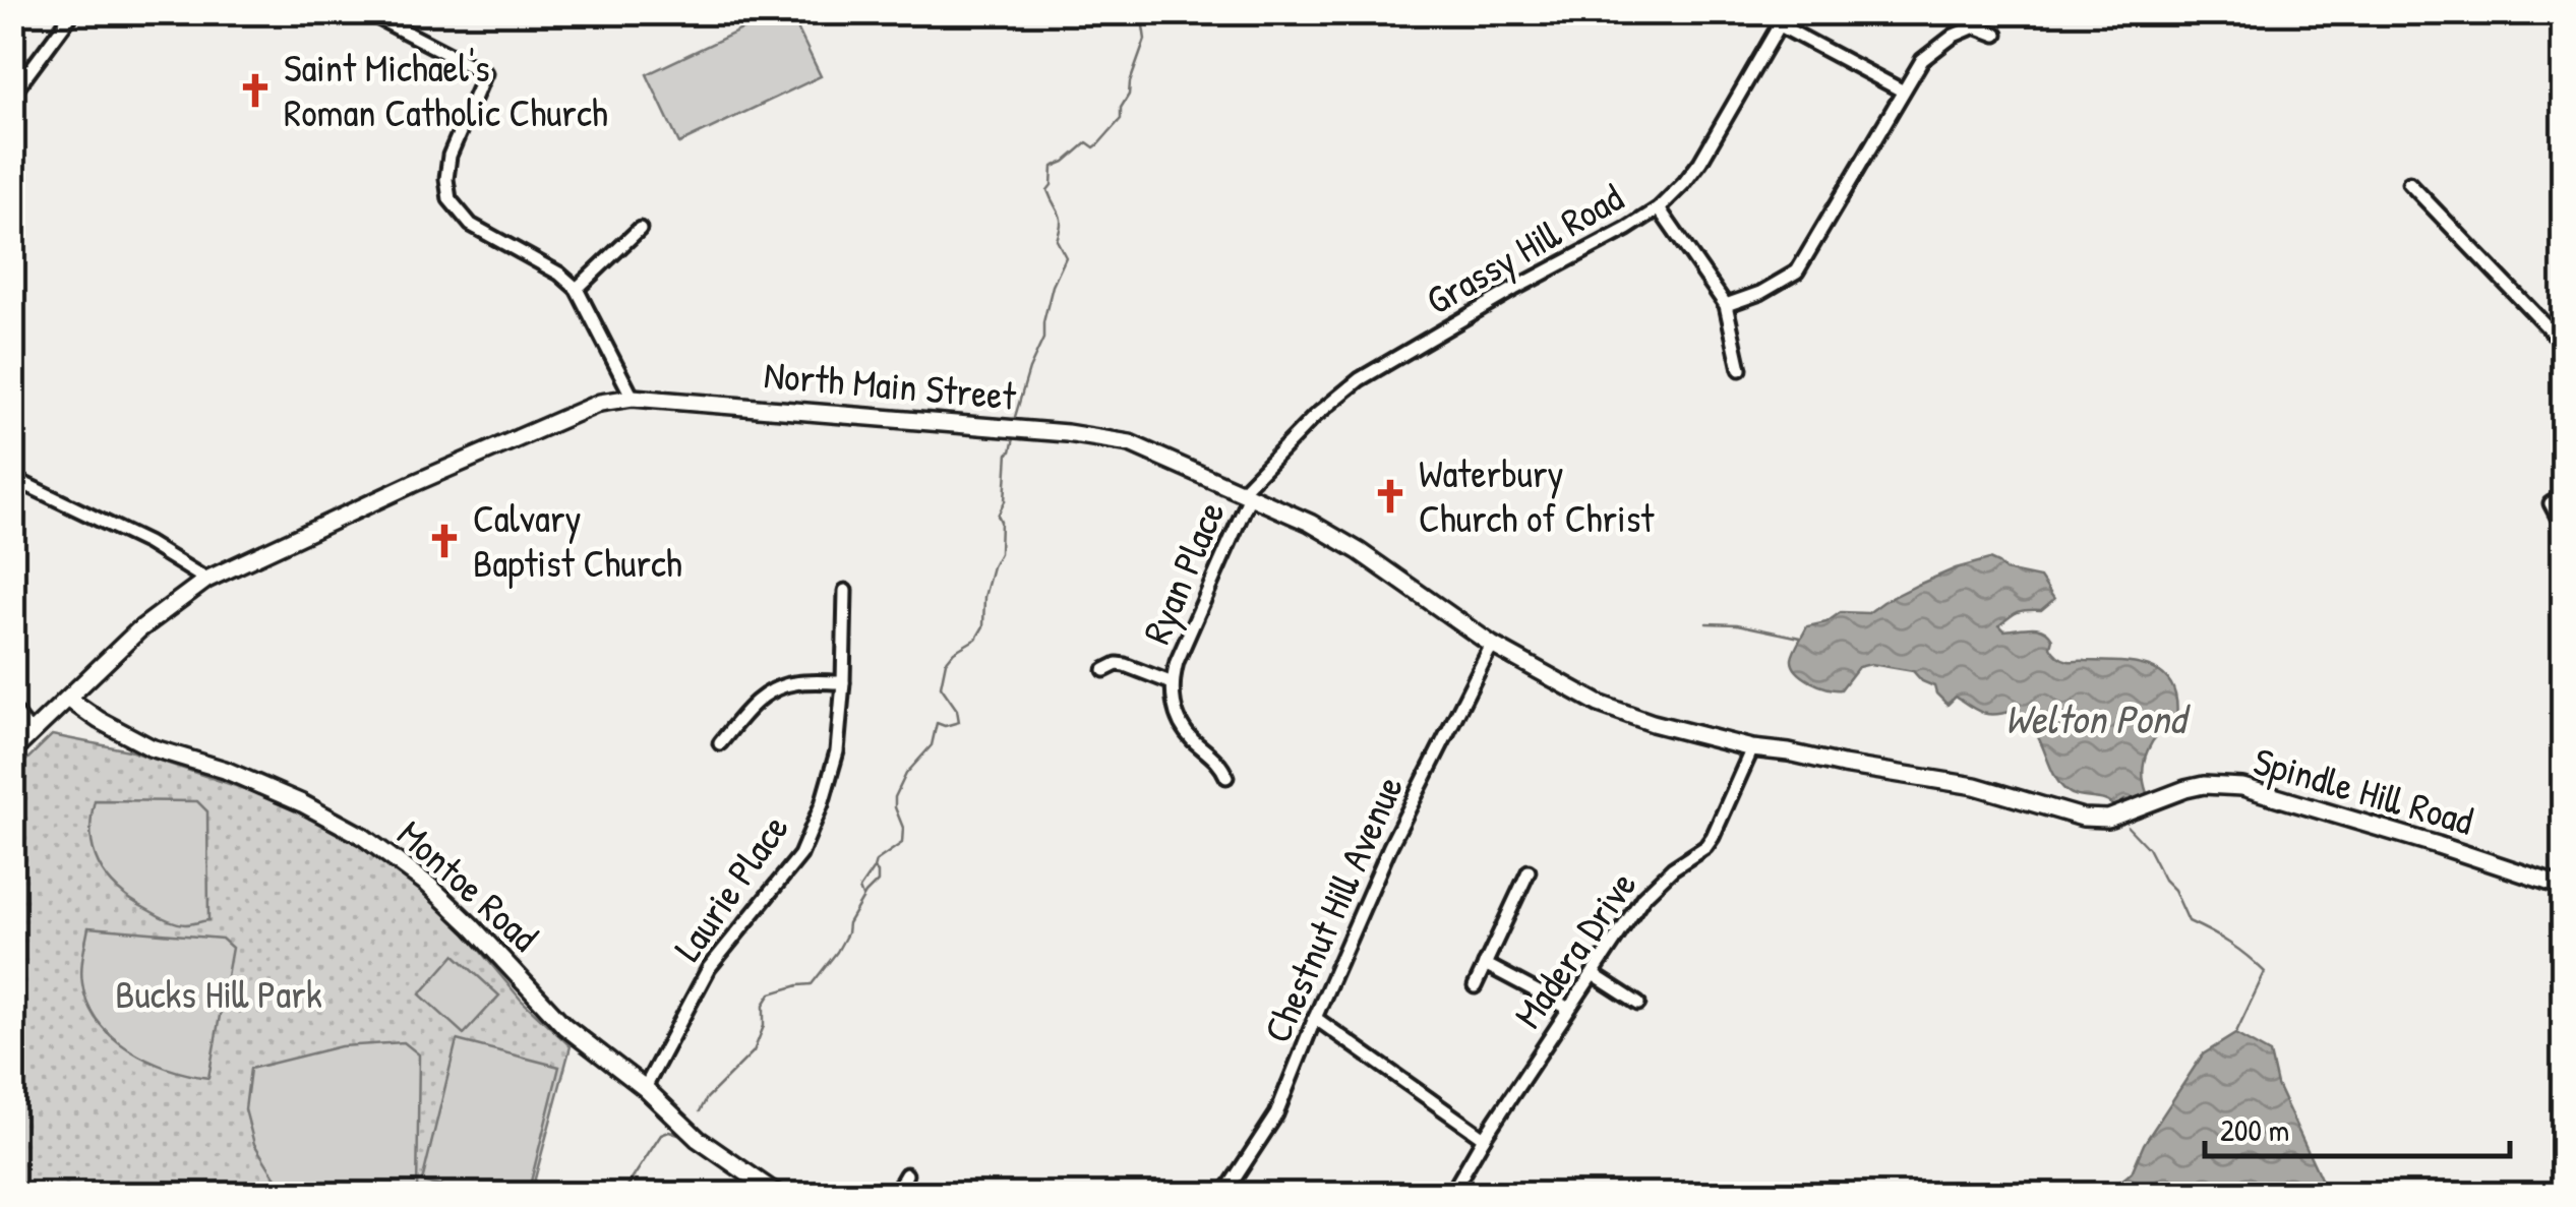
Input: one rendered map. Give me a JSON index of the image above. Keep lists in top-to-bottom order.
{
  "streets": {
    "main road": ["North Main Street", "Spindle Hill Road", "Montoe Road"],
    "street": [
      "Grassy Hill Road",
      "Ryan Place",
      "Laurie Place",
      "Chestnut Hill Avenue",
      "Madera Drive"
    ]
  },
  "crossings": [
    ["Grassy Hill Road", "North Main Street"],
    ["Grassy Hill Road", "Ryan Place"],
    ["North Main Street", "Ryan Place"],
    ["North Main Street", "Spindle Hill Road"],
    ["North Main Street", "Montoe Road"],
    ["North Main Street", "Chestnut Hill Avenue"],
    ["North Main Street", "Madera Drive"],
    ["Montoe Road", "Laurie Place"]
  ],
  "water": ["Welton Pond"],
  "parks": ["Bucks Hill Park"],
  "places": {
    "church": ["Saint Michael's Roman Catholic Church", "Waterbury Church of Christ", "Calvary Baptist Church"]
  },
  "scale_bar": "200 m"
}
